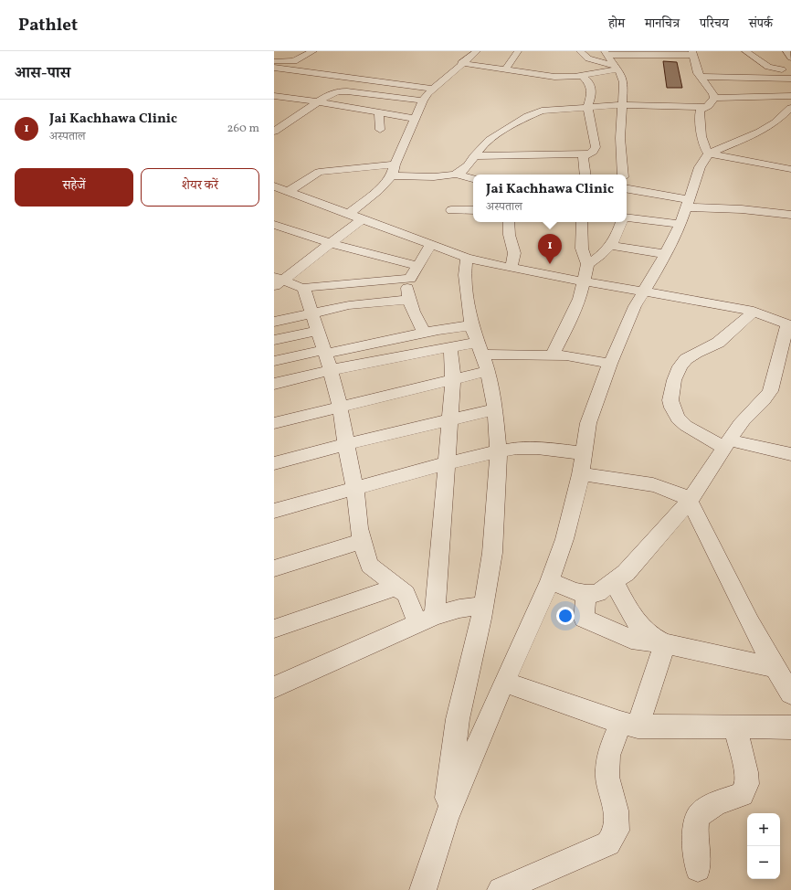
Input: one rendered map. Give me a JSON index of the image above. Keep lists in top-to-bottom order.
{
  "page": {
    "header": "Pathlet",
    "nav": [
      "होम",
      "मानचित्र",
      "परिचय",
      "संपर्क"
    ],
    "heading": "आस-पास",
    "list": [
      {
        "mark": "1",
        "name": "Jai Kachhawa Clinic",
        "note": "अस्पताल",
        "value": "260 m"
      }
    ],
    "buttons": ["सहेजें", "शेयर करें"],
    "popup": ["Jai Kachhawa Clinic", "अस्पताल"],
    "pins": "1",
    "map_buttons": ["+", "−"]
  }
}
